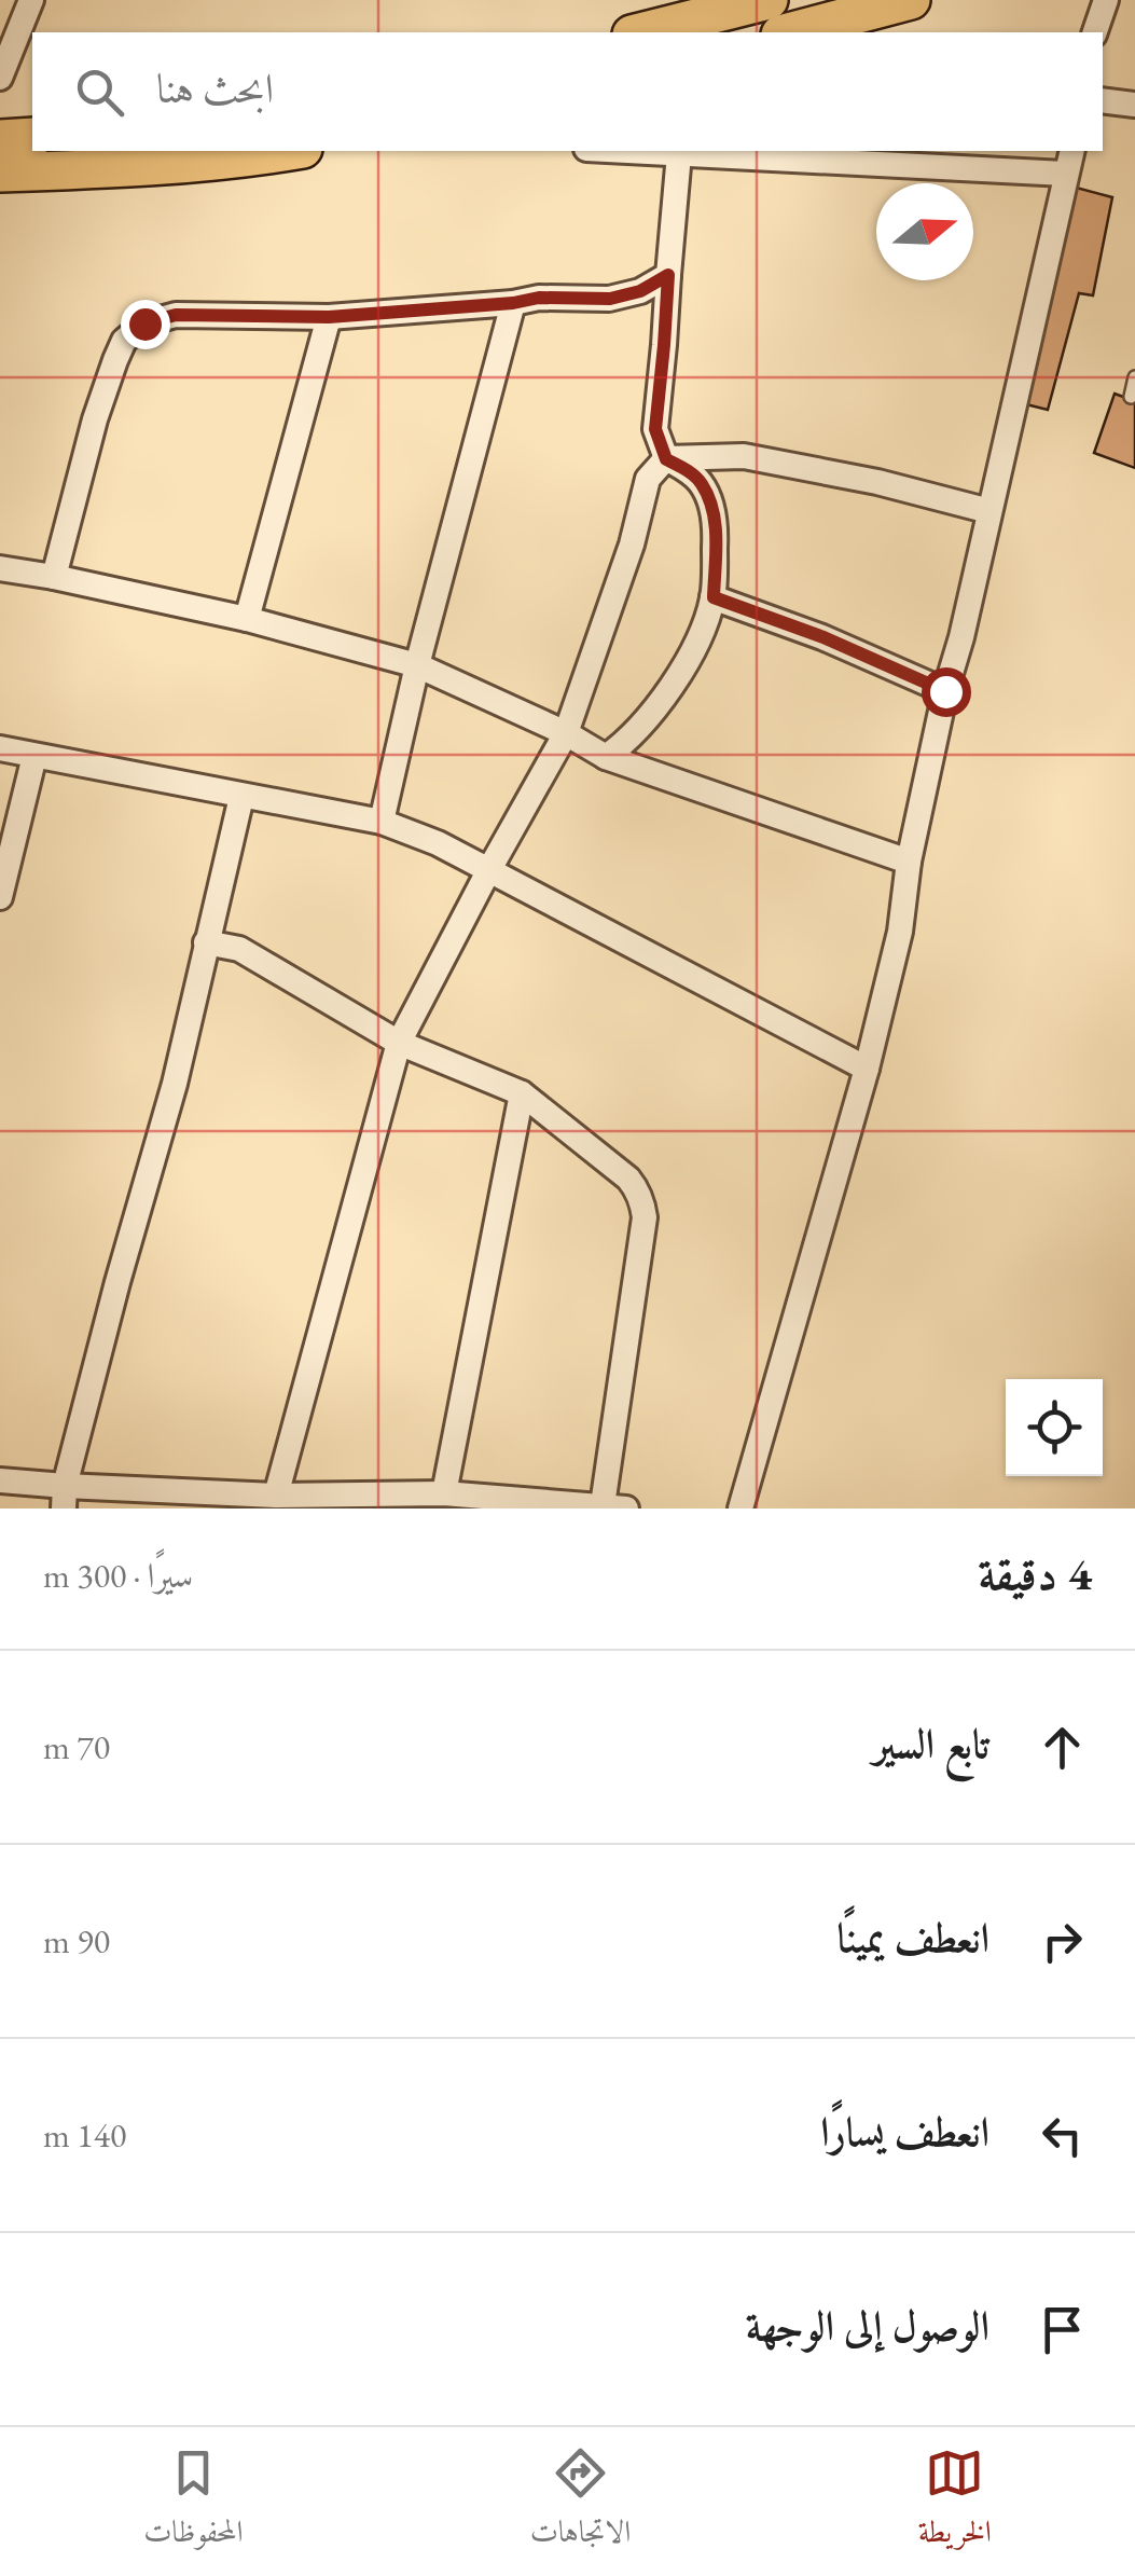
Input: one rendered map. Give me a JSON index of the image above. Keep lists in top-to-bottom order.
{
  "north": "right",
  "page": {
    "search": "ابحث هنا",
    "heading": ["4 دقيقة", "سيرًا · 300 m"],
    "list": [
      ["تابع السير", "70 m"],
      ["انعطف يمينًا", "90 m"],
      ["انعطف يسارًا", "140 m"],
      "الوصول إلى الوجهة"
    ],
    "nav": ["الخريطة", "الاتجاهات", "المحفوظات"]
  }
}
